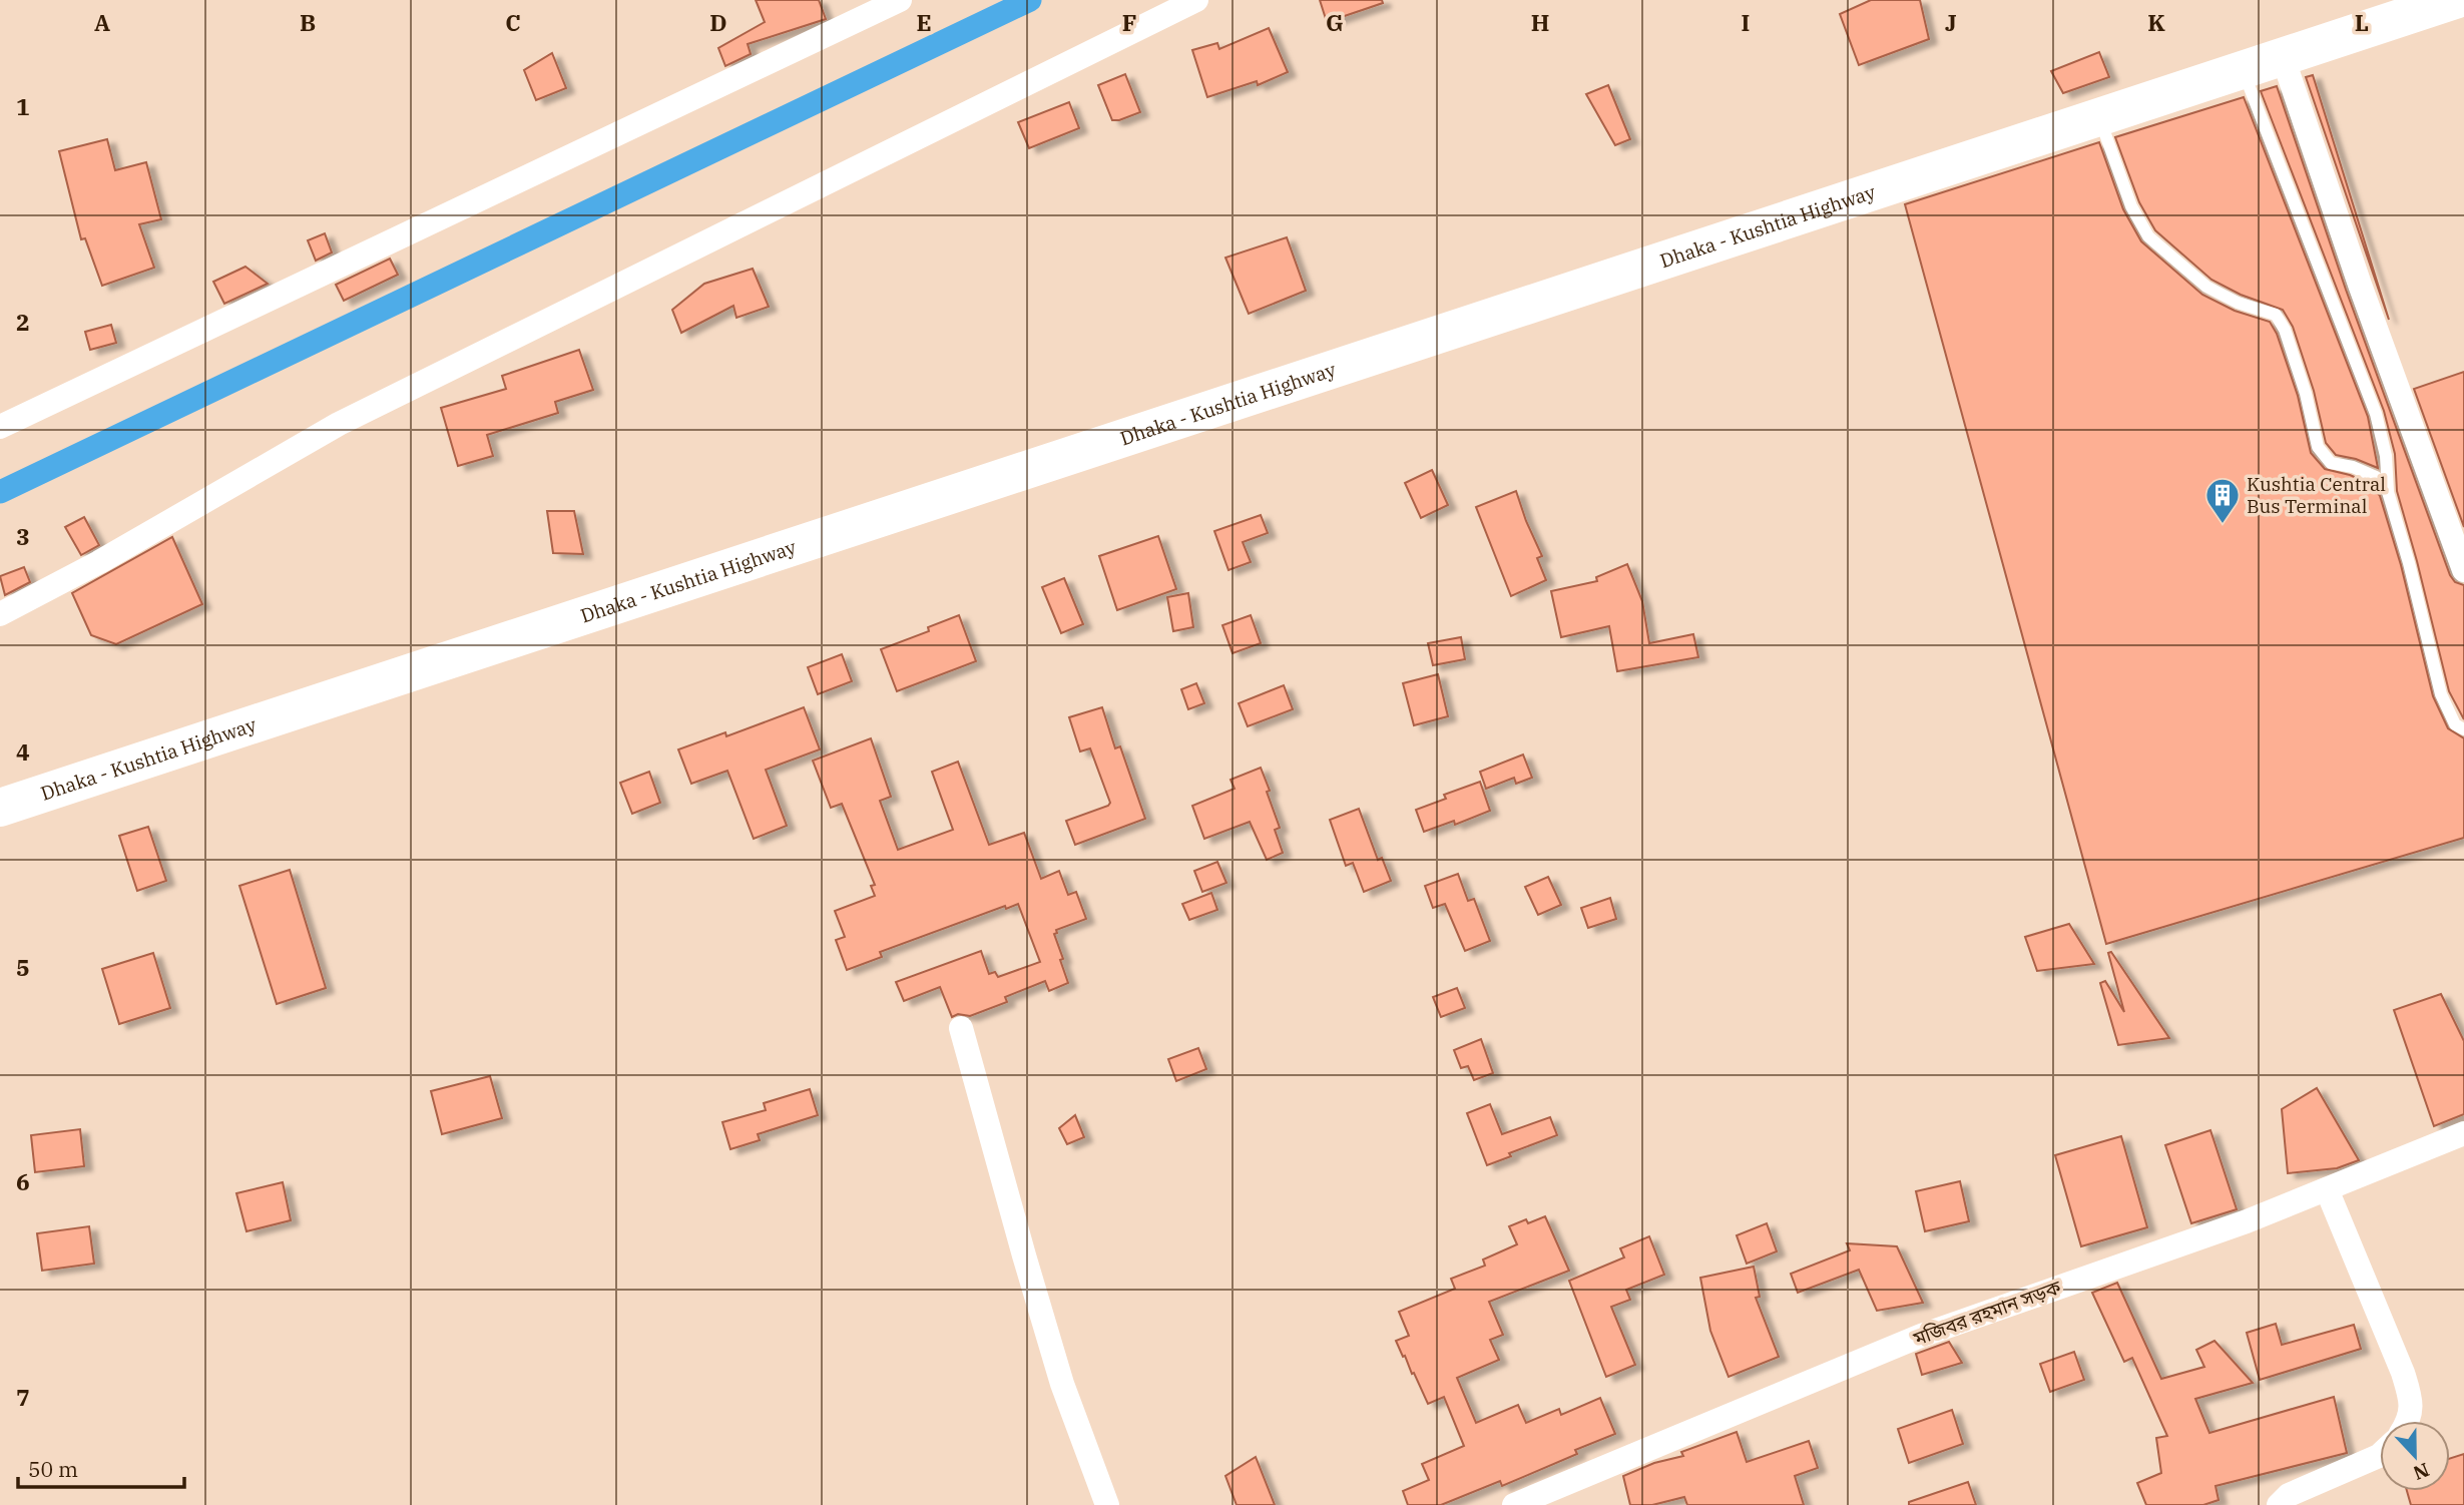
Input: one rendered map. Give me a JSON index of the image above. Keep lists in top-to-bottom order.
{
  "streets": {
    "main road": ["Dhaka - Kushtia Highway"],
    "street": ["মজিবর রহমান সড়ক"]
  },
  "places": {
    "building": ["Kushtia Central Bus Terminal"]
  },
  "scale_bar": "50 m",
  "north": "bottom",
  "grid": {
    "columns": [
      "A",
      "B",
      "C",
      "D",
      "E",
      "F",
      "G",
      "H",
      "I",
      "J",
      "K",
      "L"
    ],
    "rows": [
      "1",
      "2",
      "3",
      "4",
      "5",
      "6",
      "7"
    ]
  }
}
